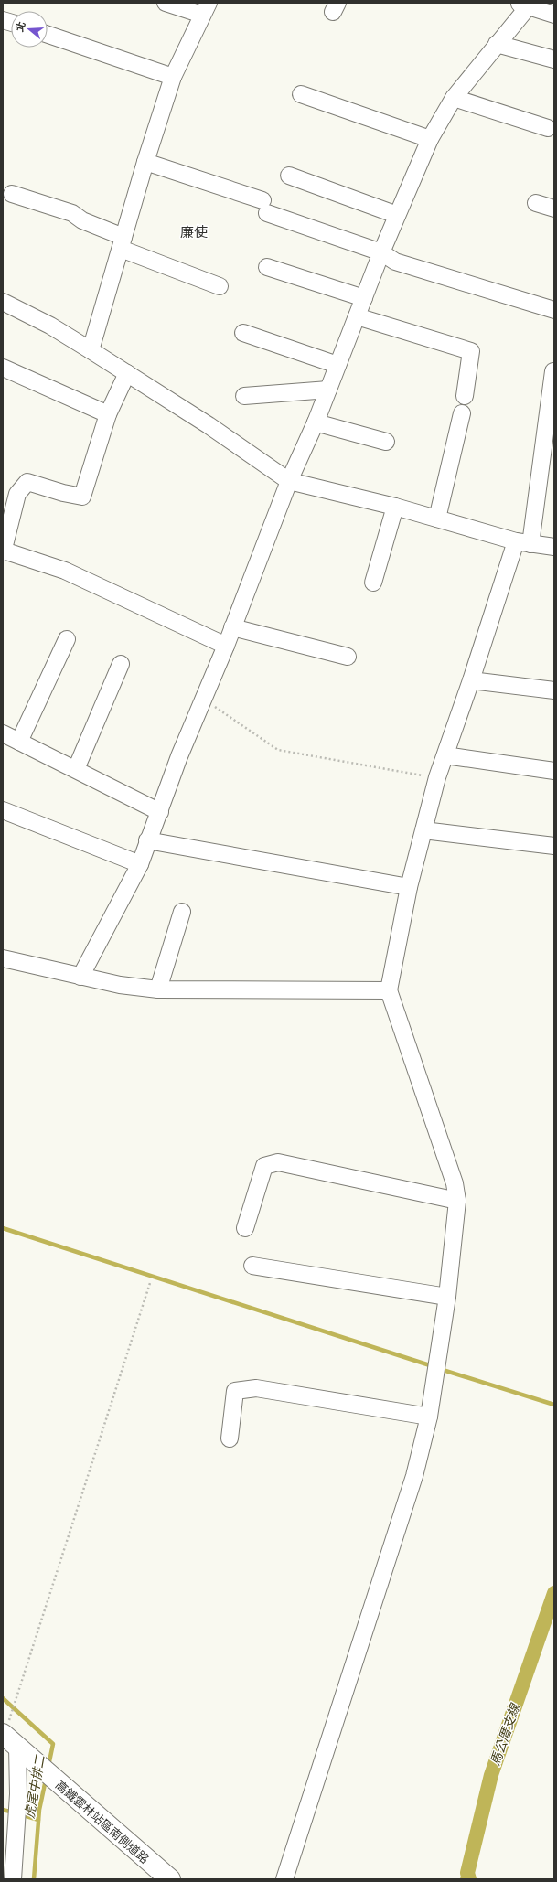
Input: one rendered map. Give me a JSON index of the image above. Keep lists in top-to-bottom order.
{
  "streets": {
    "main road": ["高鐵雲林站區南側道路"]
  },
  "districts": ["廉使"],
  "water": ["馬公厝支線", "虎尾中排二"],
  "north": "left"
}
